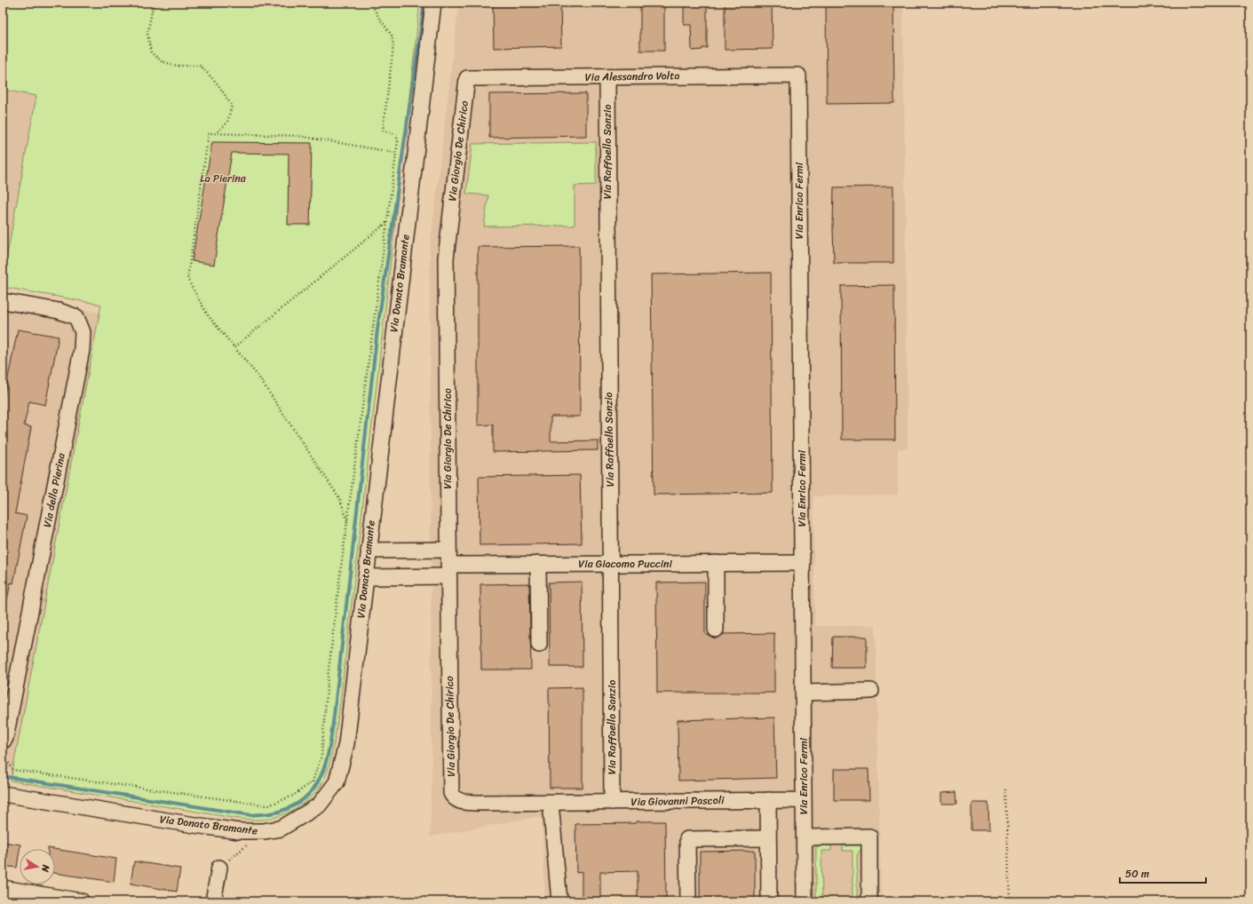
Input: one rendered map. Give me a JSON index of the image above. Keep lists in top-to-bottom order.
{
  "streets": {
    "street": [
      "Via Alessandro Volta",
      "Via Giorgio De Chirico",
      "Via Raffaello Sanzio",
      "Via Enrico Fermi",
      "Via Donato Bramante",
      "Via della Pierina",
      "Via Giacomo Puccini",
      "Via Giovanni Pascoli"
    ]
  },
  "crossings": [
    ["Via Alessandro Volta", "Via Giorgio De Chirico"],
    ["Via Alessandro Volta", "Via Raffaello Sanzio"],
    ["Via Alessandro Volta", "Via Enrico Fermi"],
    ["Via Giorgio De Chirico", "Via Giacomo Puccini"],
    ["Via Giorgio De Chirico", "Via Giovanni Pascoli"],
    ["Via Raffaello Sanzio", "Via Giacomo Puccini"],
    ["Via Raffaello Sanzio", "Via Giovanni Pascoli"],
    ["Via Enrico Fermi", "Via Giacomo Puccini"],
    ["Via Enrico Fermi", "Via Giovanni Pascoli"],
    ["Via Donato Bramante", "Via Giacomo Puccini"]
  ],
  "parks": ["La Pierina"],
  "scale_bar": "50 m",
  "north": "right"
}
